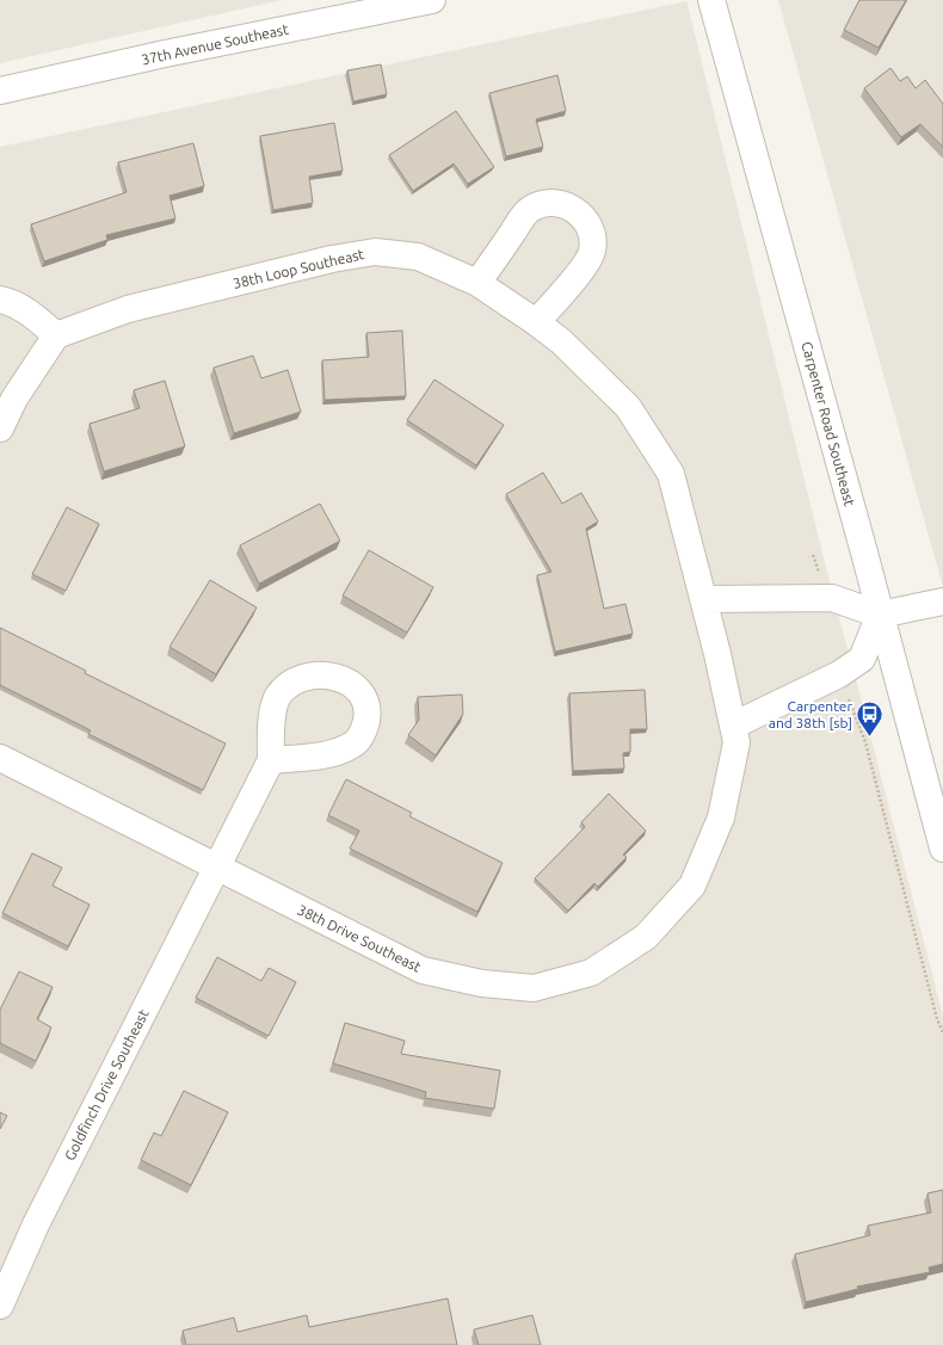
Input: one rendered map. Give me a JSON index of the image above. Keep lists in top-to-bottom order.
{
  "streets": {
    "street": [
      "37th Avenue Southeast",
      "38th Loop Southeast",
      "Carpenter Road Southeast",
      "38th Drive Southeast",
      "Goldfinch Drive Southeast"
    ]
  },
  "crossings": [
    ["38th Loop Southeast", "38th Drive Southeast"],
    ["38th Drive Southeast", "Goldfinch Drive Southeast"]
  ],
  "places": {
    "bus stop": ["Carpenter and 38th [sb]"]
  }
}
